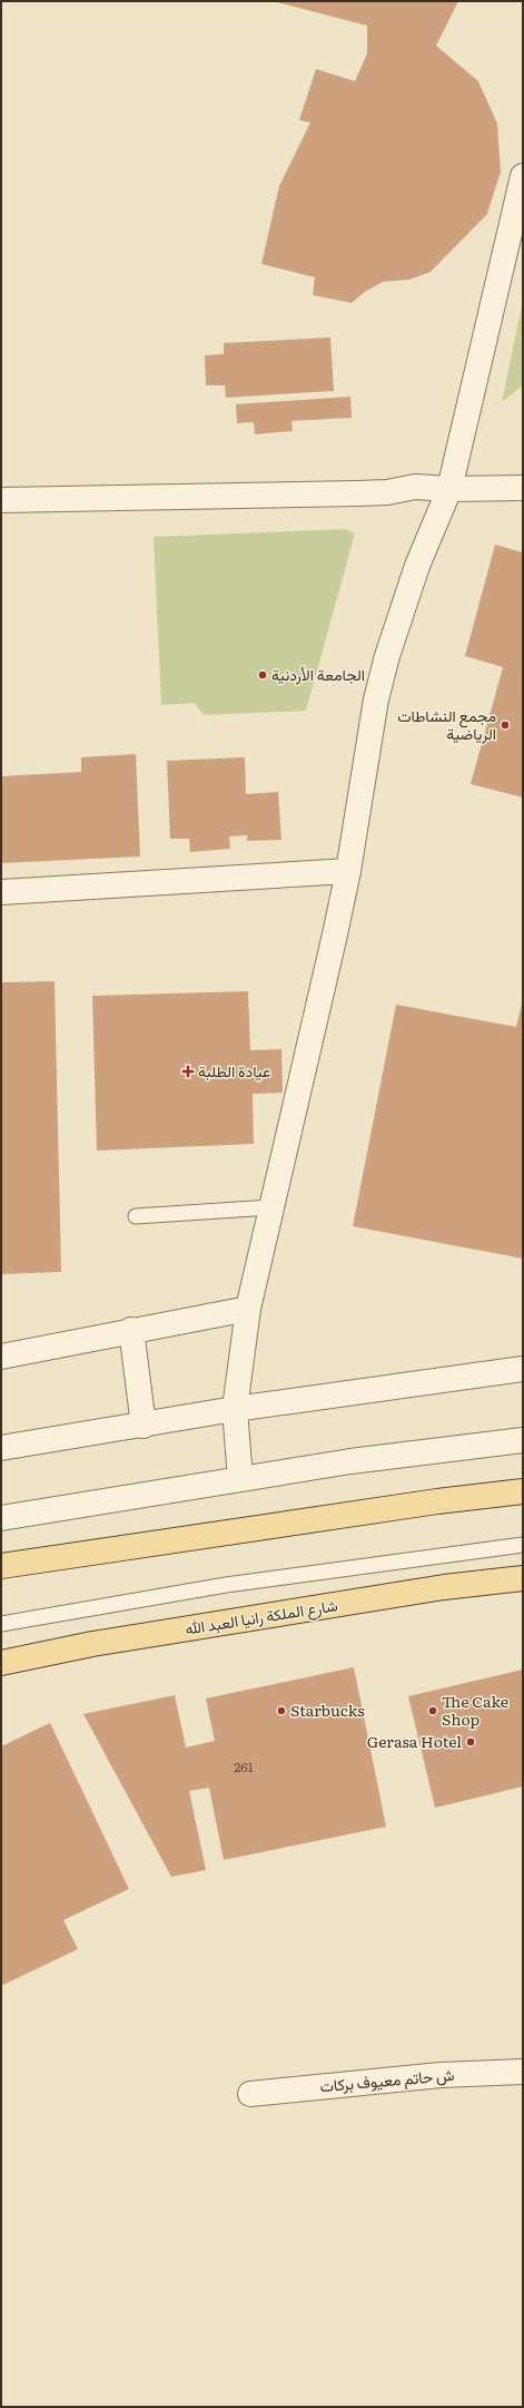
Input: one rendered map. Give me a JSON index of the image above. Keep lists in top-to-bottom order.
{
  "streets": {
    "main road": ["شارع الملكة رانيا العبد الله"],
    "street": ["ش حاتم معيوف بركات"]
  },
  "places": {
    "other": [
      "الجامعة الأردنية",
      "مجمع النشاطات الرياضية",
      "Starbucks",
      "The Cake Shop",
      "Gerasa Hotel"
    ],
    "health": ["عيادة الطلبة"]
  },
  "house_numbers": ["261"]
}
